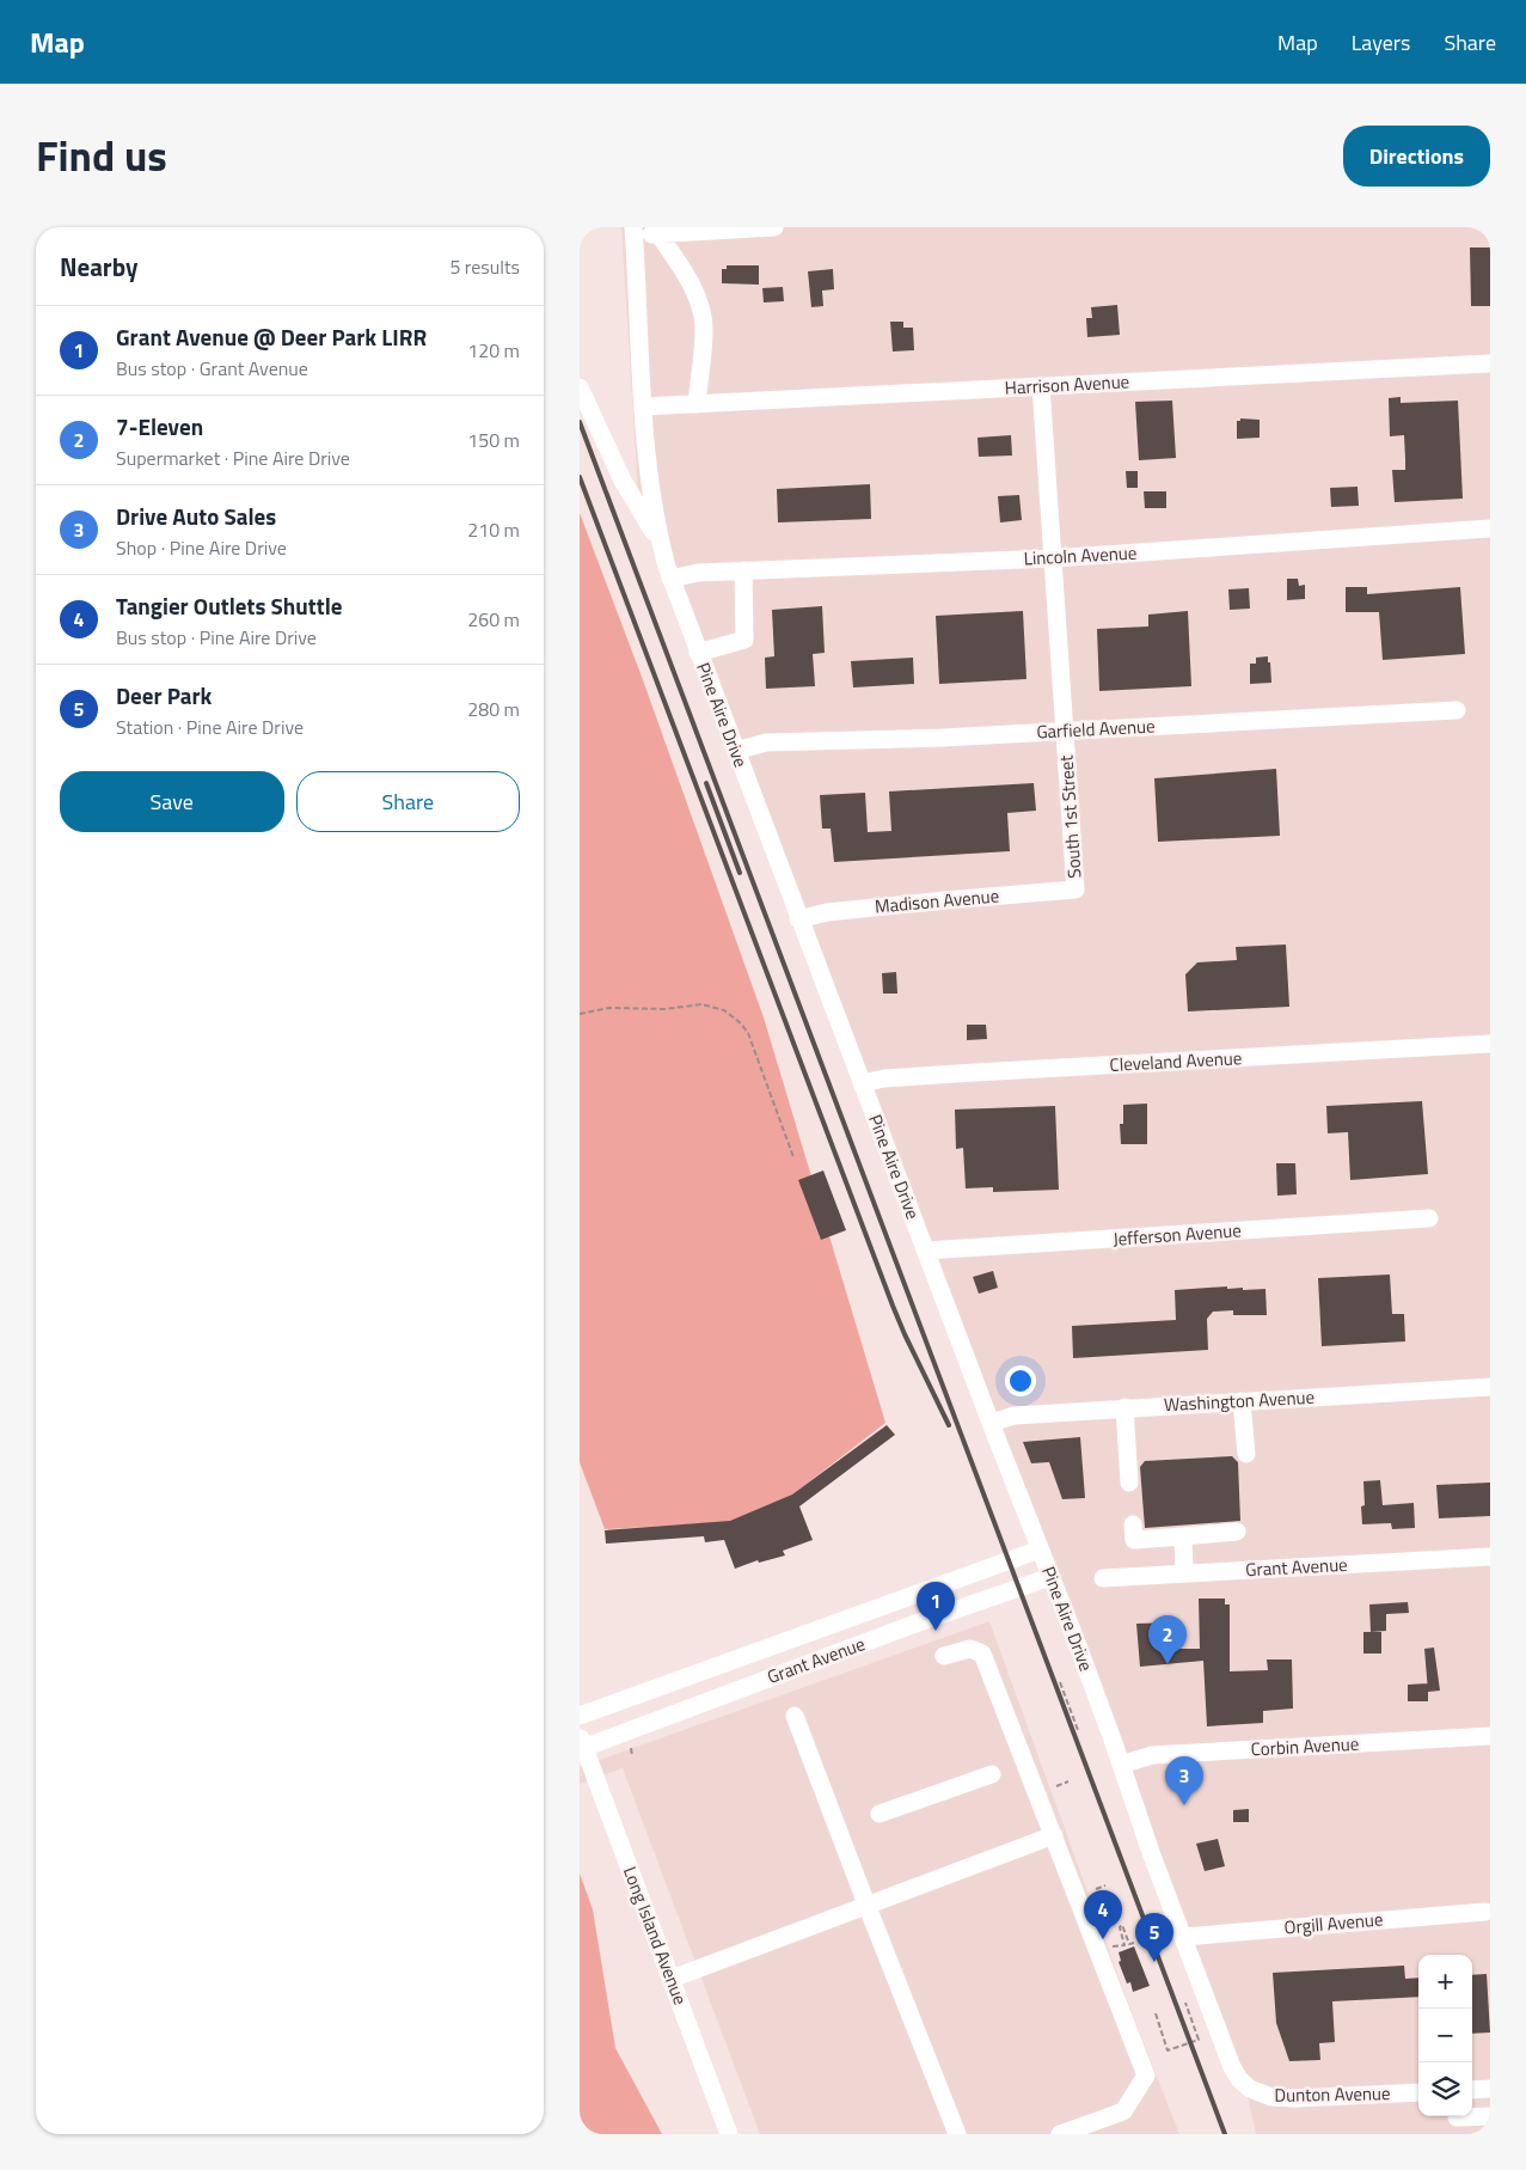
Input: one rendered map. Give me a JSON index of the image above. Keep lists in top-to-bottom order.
{
  "streets": {
    "street": [
      "Harrison Avenue",
      "Lincoln Avenue",
      "Pine Aire Drive",
      "Garfield Avenue",
      "South 1st Street",
      "Madison Avenue",
      "Cleveland Avenue",
      "Jefferson Avenue",
      "Washington Avenue",
      "Grant Avenue",
      "Corbin Avenue",
      "Orgill Avenue",
      "Long Island Avenue",
      "Dunton Avenue"
    ]
  },
  "crossings": [
    ["Harrison Avenue", "Pine Aire Drive"],
    ["Harrison Avenue", "South 1st Street"],
    ["Lincoln Avenue", "Pine Aire Drive"],
    ["Lincoln Avenue", "South 1st Street"],
    ["Pine Aire Drive", "Garfield Avenue"],
    ["Pine Aire Drive", "Madison Avenue"],
    ["Pine Aire Drive", "Cleveland Avenue"],
    ["Pine Aire Drive", "Jefferson Avenue"],
    ["Pine Aire Drive", "Washington Avenue"],
    ["Pine Aire Drive", "Grant Avenue"],
    ["Pine Aire Drive", "Corbin Avenue"],
    ["Pine Aire Drive", "Orgill Avenue"],
    ["Pine Aire Drive", "Dunton Avenue"],
    ["Garfield Avenue", "South 1st Street"],
    ["South 1st Street", "Madison Avenue"],
    ["Grant Avenue", "Long Island Avenue"]
  ],
  "page": {
    "header": "Map",
    "nav": ["Map", "Layers", "Share"],
    "title": "Find us",
    "buttons": [
      "Directions",
      ["Save", "Share"]
    ],
    "heading": ["Nearby", "5 results"],
    "list": [
      {
        "mark": "1",
        "name": "Grant Avenue @ Deer Park LIRR",
        "note": "Bus stop · Grant Avenue",
        "value": "120 m"
      },
      {
        "mark": "2",
        "name": "7-Eleven",
        "note": "Supermarket · Pine Aire Drive",
        "value": "150 m"
      },
      {
        "mark": "3",
        "name": "Drive Auto Sales",
        "note": "Shop · Pine Aire Drive",
        "value": "210 m"
      },
      {
        "mark": "4",
        "name": "Tangier Outlets Shuttle",
        "note": "Bus stop · Pine Aire Drive",
        "value": "260 m"
      },
      {
        "mark": "5",
        "name": "Deer Park",
        "note": "Station · Pine Aire Drive",
        "value": "280 m"
      }
    ],
    "pins": [
      "1",
      "2",
      "3",
      "4",
      "5"
    ],
    "map_buttons": ["+", "−"]
  }
}
